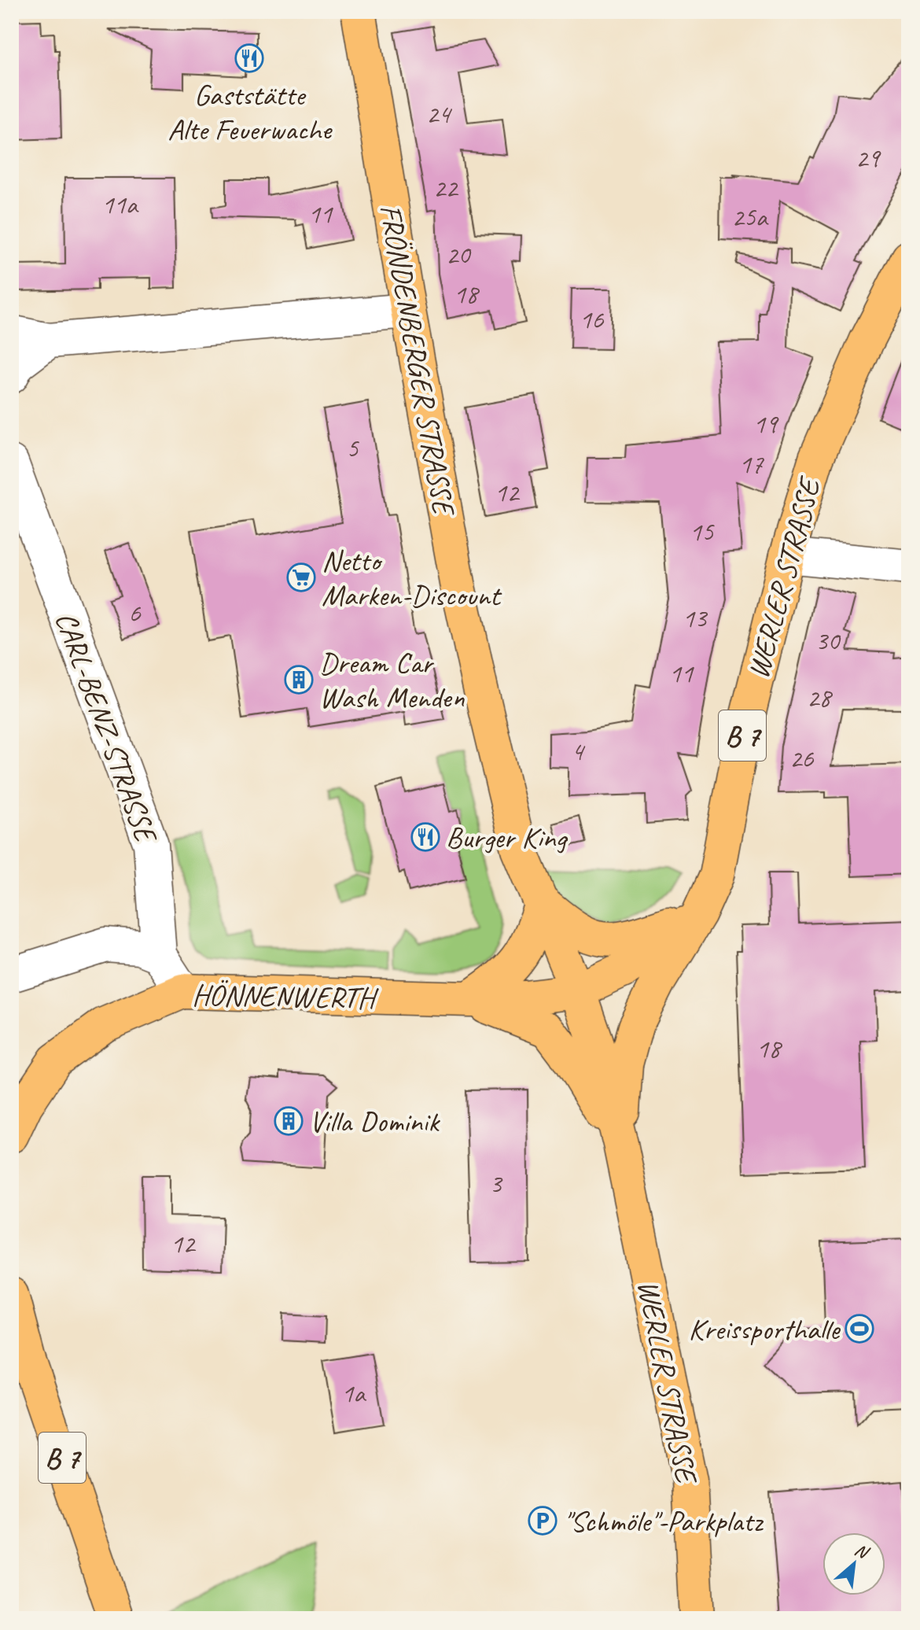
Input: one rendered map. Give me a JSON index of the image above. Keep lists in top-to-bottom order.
{
  "streets": {
    "main road": [
      "FRÖNDENBERGER STRASSE",
      "WERLER STRASSE",
      "B 7",
      "HÖNNENWERTH"
    ],
    "street": ["CARL-BENZ-STRASSE"]
  },
  "crossings": [
    ["FRÖNDENBERGER STRASSE", "WERLER STRASSE"],
    ["FRÖNDENBERGER STRASSE", "HÖNNENWERTH"],
    ["WERLER STRASSE", "HÖNNENWERTH"],
    ["CARL-BENZ-STRASSE", "HÖNNENWERTH"]
  ],
  "places": {
    "restaurant": ["Gaststätte Alte Feuerwache", "Burger King"],
    "supermarket": ["Netto Marken-Discount"],
    "building": ["Dream Car Wash Menden", "Villa Dominik"],
    "sports": ["Kreissporthalle"],
    "parking": ["\"Schmöle\"-Parkplatz"]
  },
  "house_numbers": [
    "24",
    "29",
    "22",
    "11a",
    "11",
    "25a",
    "20",
    "18",
    "16",
    "19",
    "5",
    "17",
    "12",
    "15",
    "6",
    "13",
    "30",
    "11",
    "28",
    "4",
    "26",
    "18",
    "3",
    "12",
    "1a"
  ],
  "north": "top right"
}
